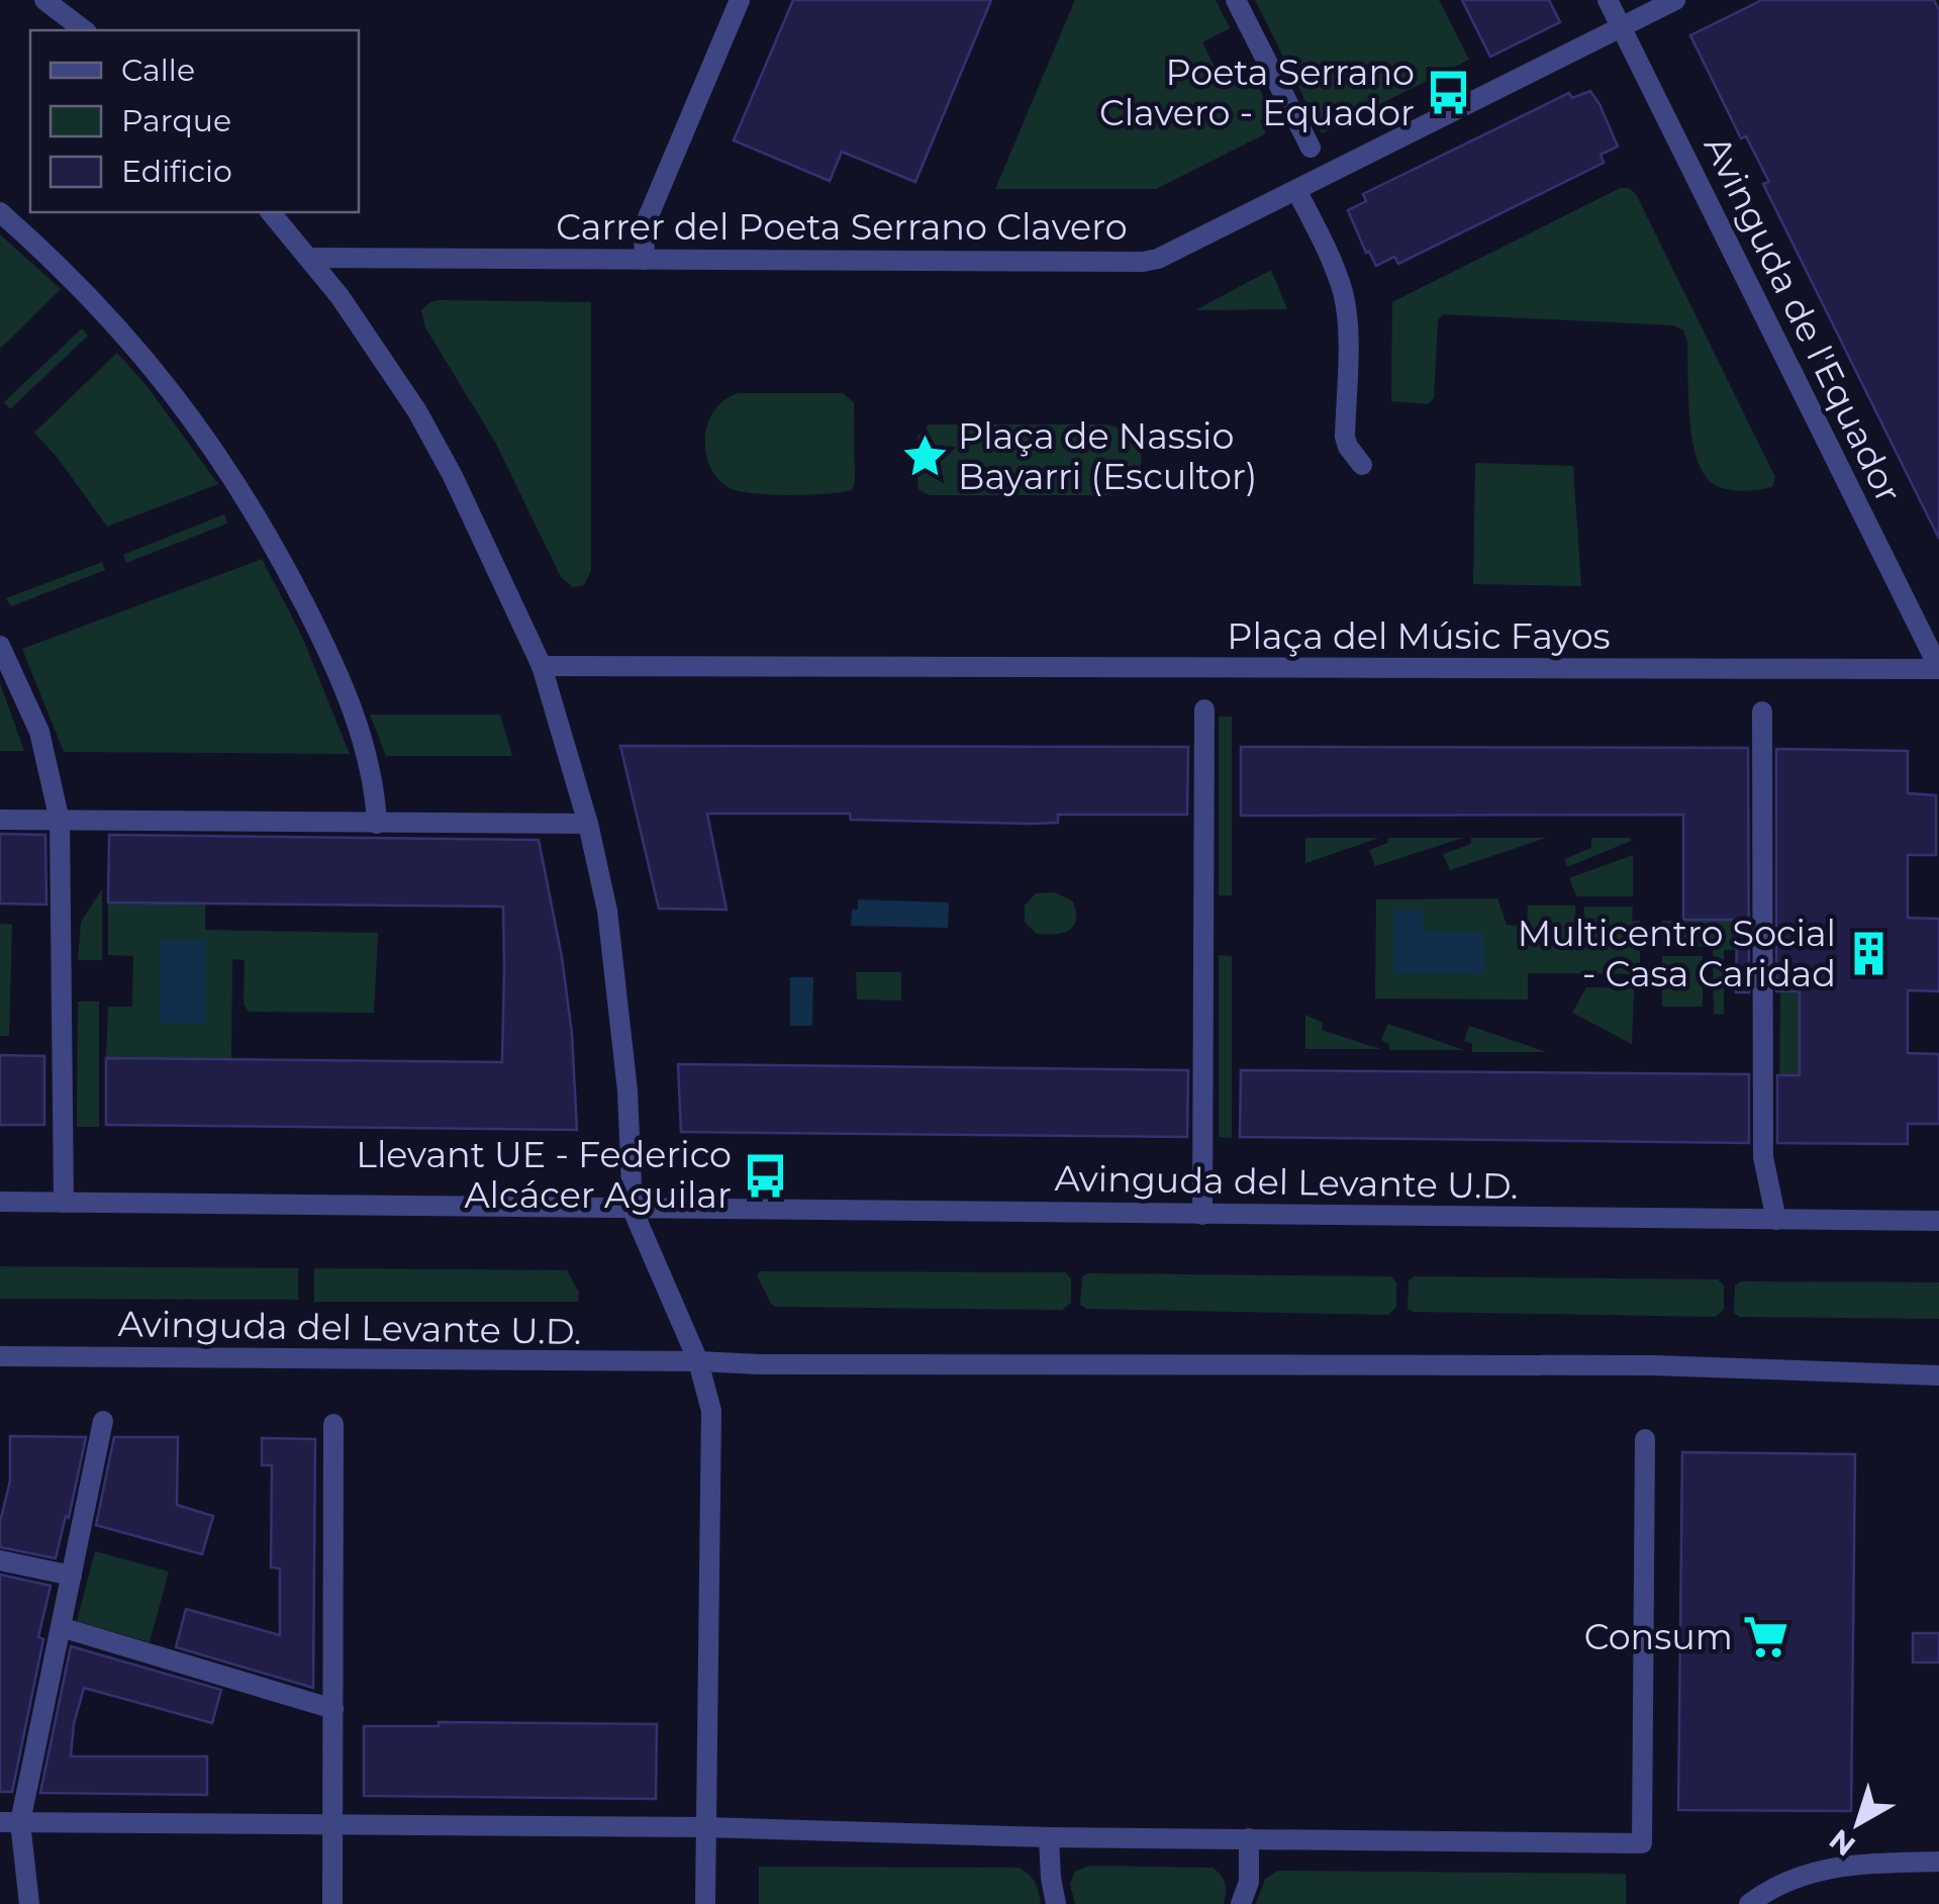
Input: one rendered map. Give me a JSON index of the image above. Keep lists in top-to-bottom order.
{
  "streets": {
    "street": [
      "Carrer del Poeta Serrano Clavero",
      "Avinguda de l'Equador",
      "Plaça del Músic Fayos",
      "Avinguda del Levante U.D."
    ]
  },
  "crossings": [
    ["Carrer del Poeta Serrano Clavero", "Avinguda de l'Equador"],
    ["Avinguda de l'Equador", "Plaça del Músic Fayos"]
  ],
  "places": {
    "bus stop": ["Poeta Serrano Clavero - Equador", "Llevant UE - Federico Alcácer Aguilar"],
    "place": ["Plaça de Nassio Bayarri (Escultor)"],
    "building": ["Multicentro Social - Casa Caridad"],
    "supermarket": ["Consum"]
  },
  "legend": ["Calle", "Parque", "Edificio"],
  "north": "bottom left"
}
